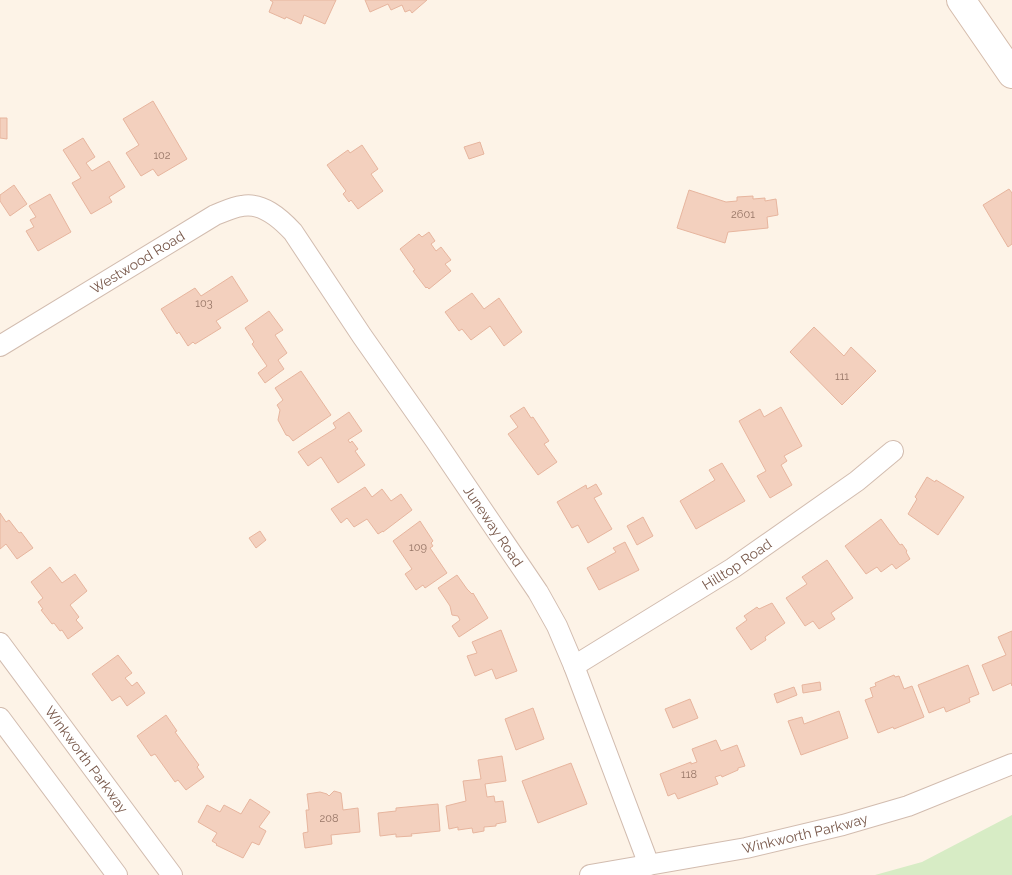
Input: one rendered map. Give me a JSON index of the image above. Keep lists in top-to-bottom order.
{
  "streets": {
    "street": [
      "Westwood Road",
      "Juneway Road",
      "Hilltop Road",
      "Winkworth Parkway"
    ]
  },
  "crossings": [
    ["Westwood Road", "Juneway Road"],
    ["Juneway Road", "Hilltop Road"],
    ["Juneway Road", "Winkworth Parkway"]
  ],
  "house_numbers": [
    "102",
    "2601",
    "103",
    "111",
    "109",
    "118",
    "208"
  ]
}
